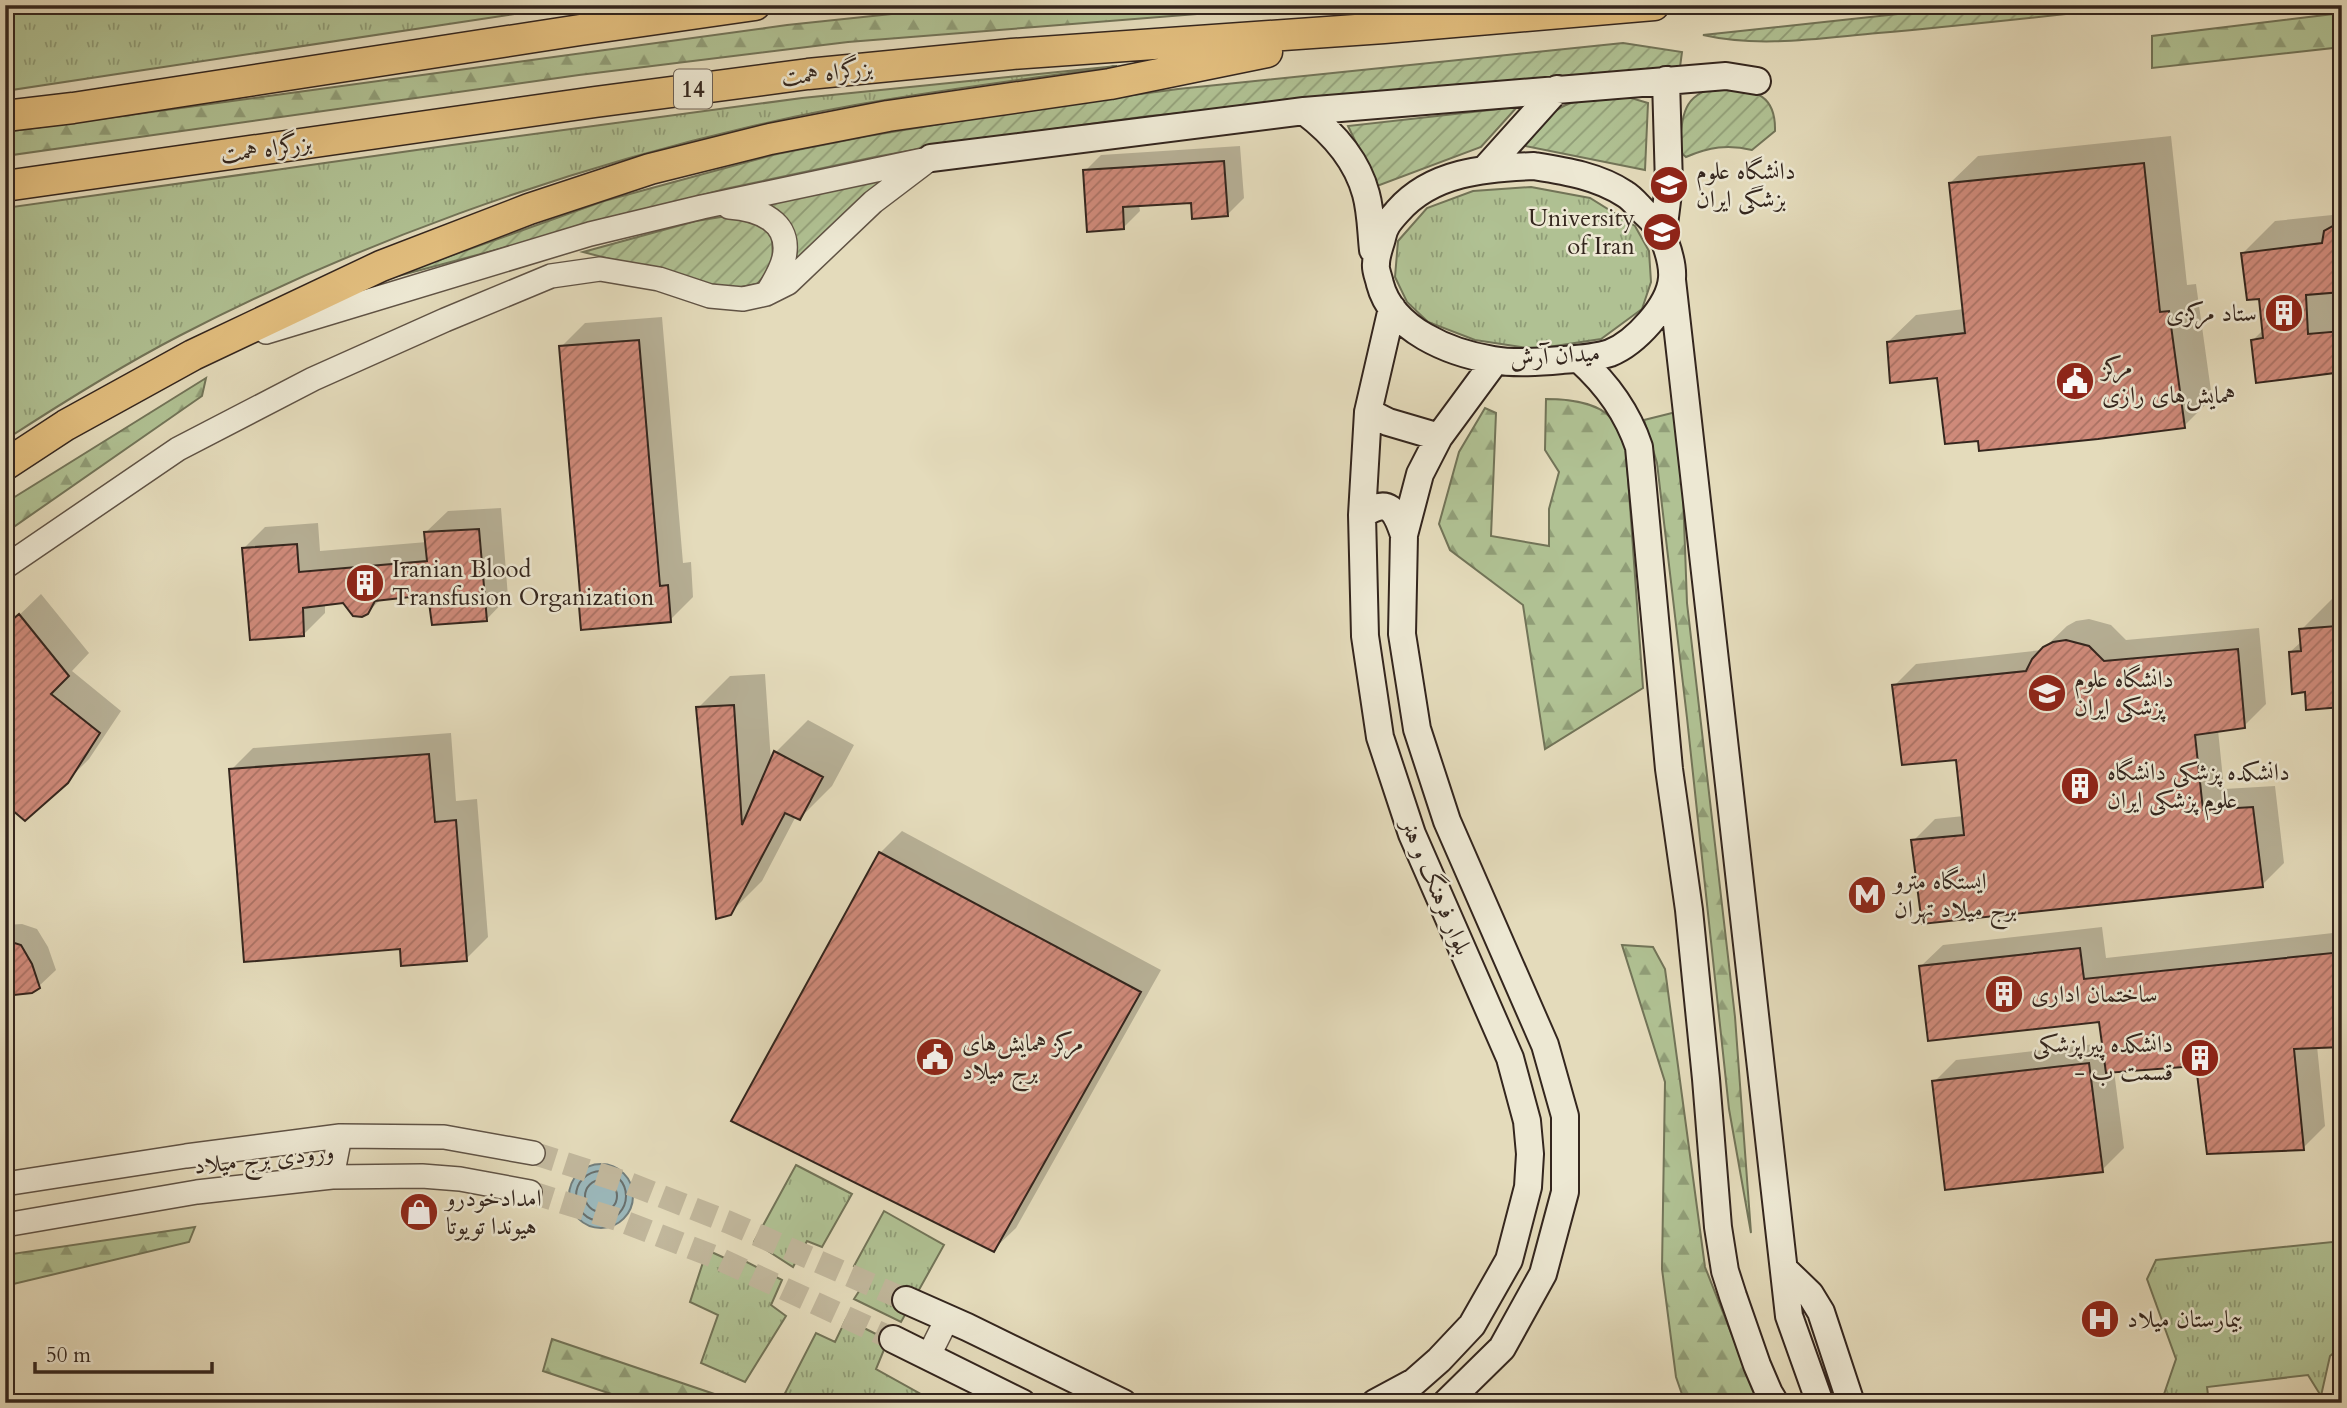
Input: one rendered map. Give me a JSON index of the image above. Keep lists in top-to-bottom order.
{
  "streets": {
    "highway": ["بزرگراه همت", "14"],
    "main road": ["میدان آرش", "بلوار فرهنگ و هنر"],
    "street": ["ورودی برج میلاد"]
  },
  "crossings": [
    ["میدان آرش", "بلوار فرهنگ و هنر"]
  ],
  "places": {
    "school or university": ["دانشگاه علوم بزشگى ايران", "University of Iran", "دانشگاه علوم پزشکی ایران"],
    "building": [
      "ستاد مرکزی",
      "Iranian Blood Transfusion Organization",
      "دانشکده پزشکی دانشگاه علوم پزشکی ایران",
      "ساختمان اداری",
      "دانشکده پیراپزشکی - قسمت ب"
    ],
    "public building": ["مرکز همایش‌های رازی", "مرکز همایش‌های برج میلاد"],
    "metro station": ["ایستگاه مترو برج میلاد تهران"],
    "shop": ["امدادخودرو هیوندا تویوتا"],
    "hospital": ["بیمارستان میلاد"]
  },
  "scale_bar": "50 m"
}
